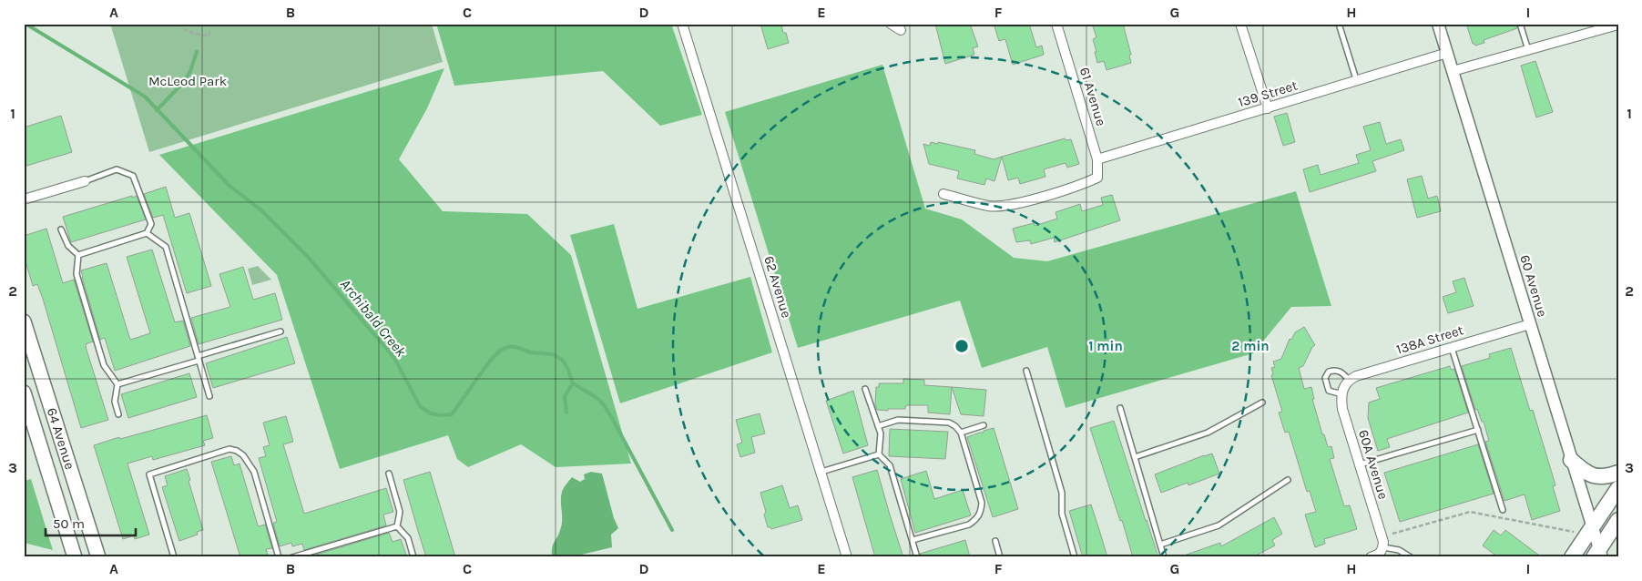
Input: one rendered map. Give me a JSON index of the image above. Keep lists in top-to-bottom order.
{
  "streets": {
    "main road": ["64 Avenue"],
    "street": [
      "139 Street",
      "61 Avenue",
      "60 Avenue",
      "62 Avenue",
      "138A Street",
      "60A Avenue"
    ]
  },
  "crossings": [
    ["139 Street", "61 Avenue"],
    ["139 Street", "60 Avenue"],
    ["60 Avenue", "138A Street"],
    ["138A Street", "60A Avenue"]
  ],
  "water": ["Archibald Creek"],
  "parks": ["McLeod Park"],
  "scale_bar": "50 m",
  "grid": {
    "columns": [
      "A",
      "B",
      "C",
      "D",
      "E",
      "F",
      "G",
      "H",
      "I"
    ],
    "rows": ["1", "2", "3"]
  },
  "rings": ["1 min", "2 min"]
}
